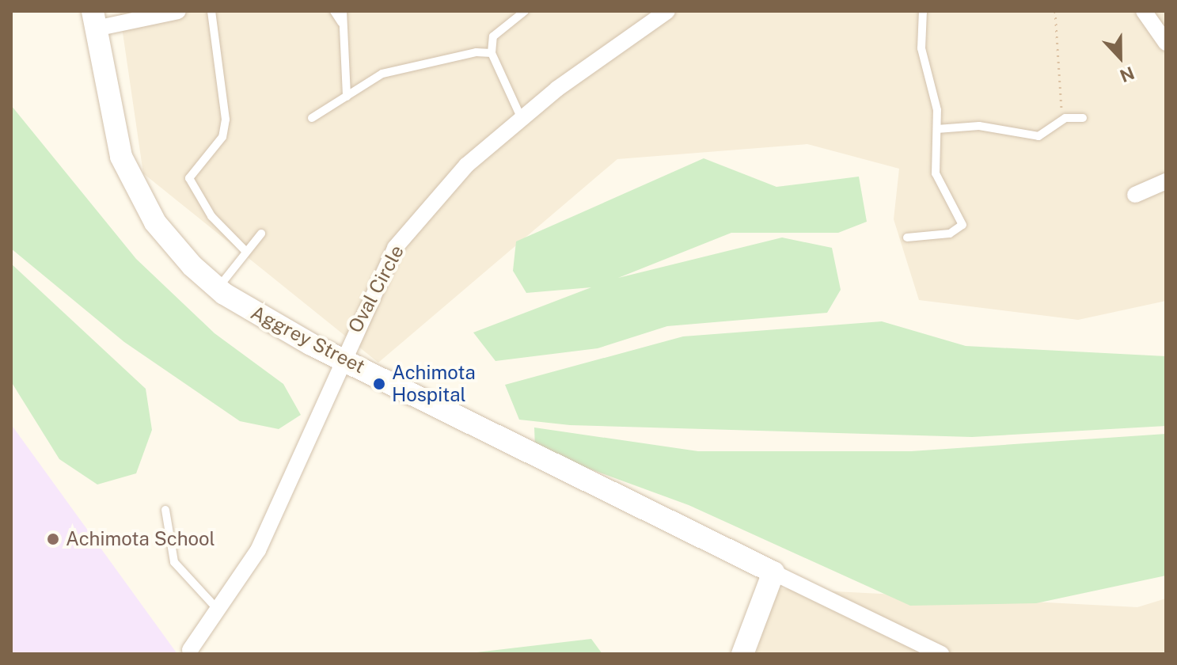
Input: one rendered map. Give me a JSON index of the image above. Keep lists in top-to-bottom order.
{
  "streets": {
    "main road": ["Aggrey Street"],
    "street": ["Oval Circle"]
  },
  "crossings": [
    ["Oval Circle", "Aggrey Street"]
  ],
  "places": ["Achimota Hospital", "Achimota School"],
  "north": "bottom"
}
